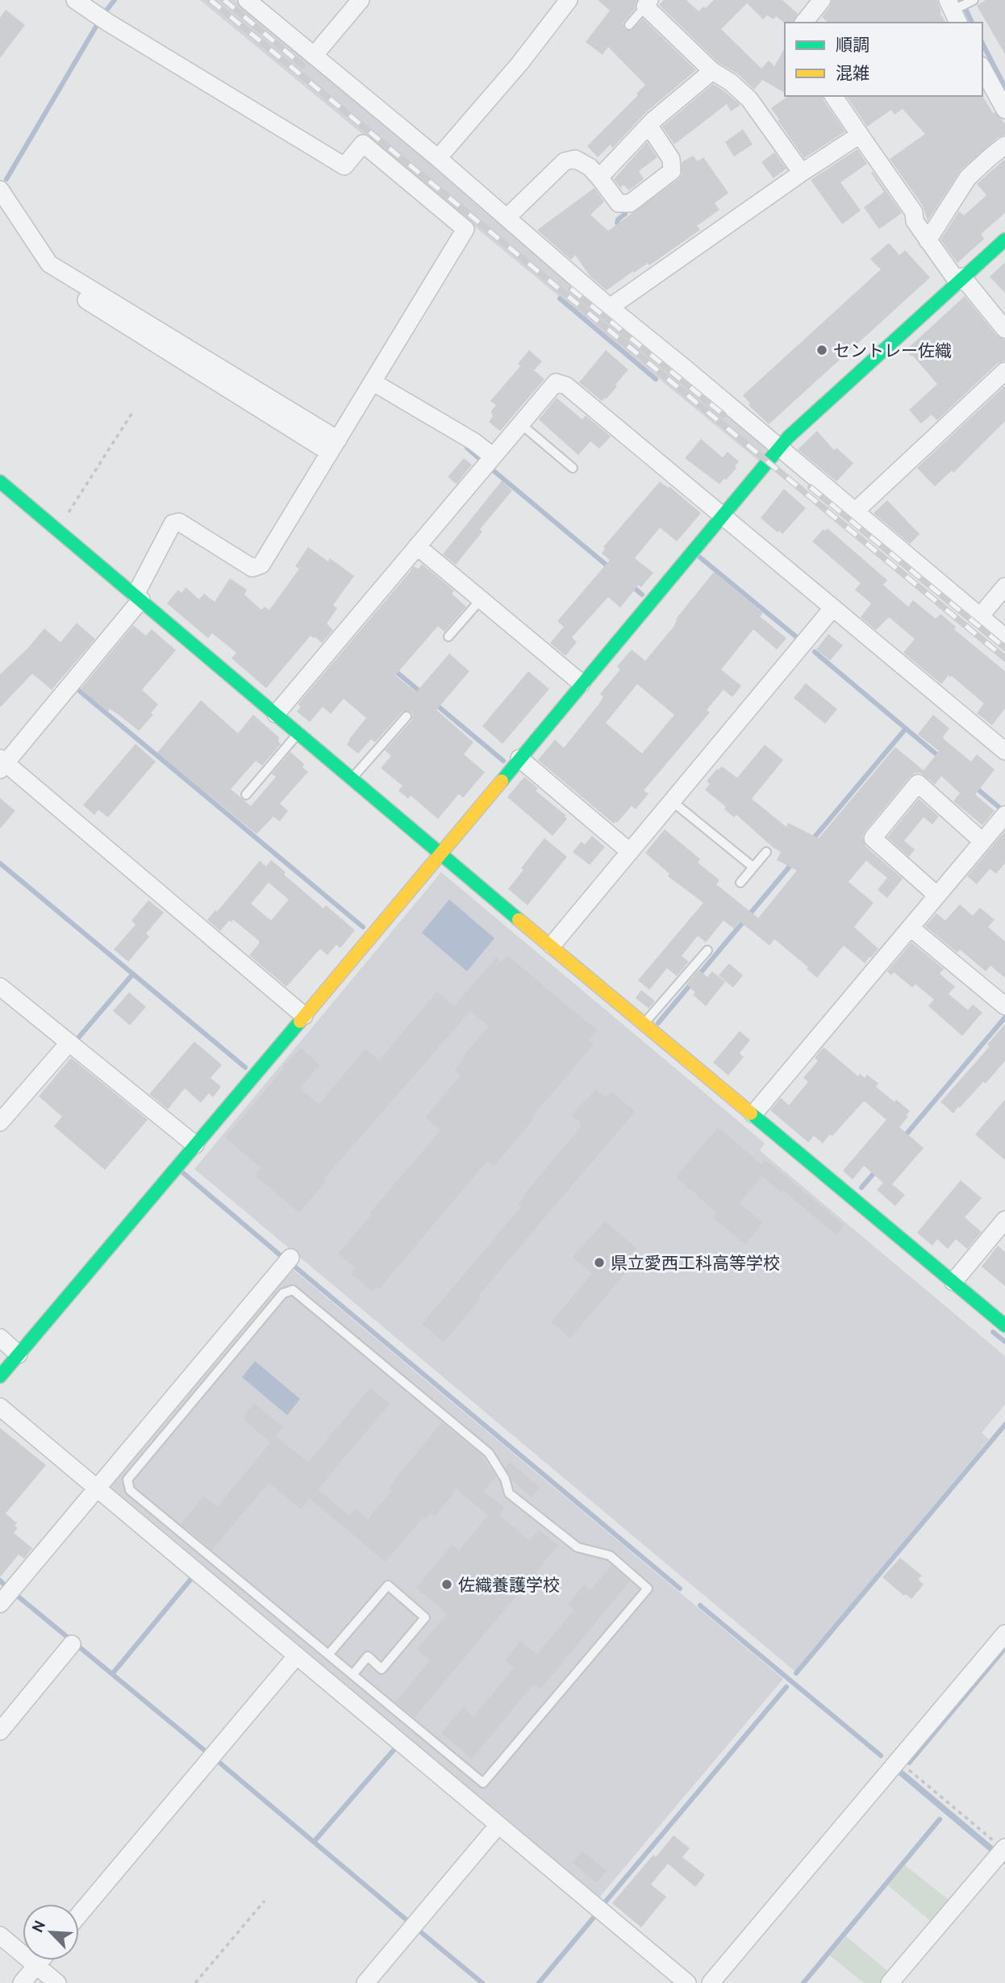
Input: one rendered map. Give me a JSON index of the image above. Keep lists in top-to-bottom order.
{
  "places": ["セントレー佐織", "県立愛西工科高等学校", "佐織養護学校"],
  "legend": ["順調", "混雑"],
  "north": "top left"
}
